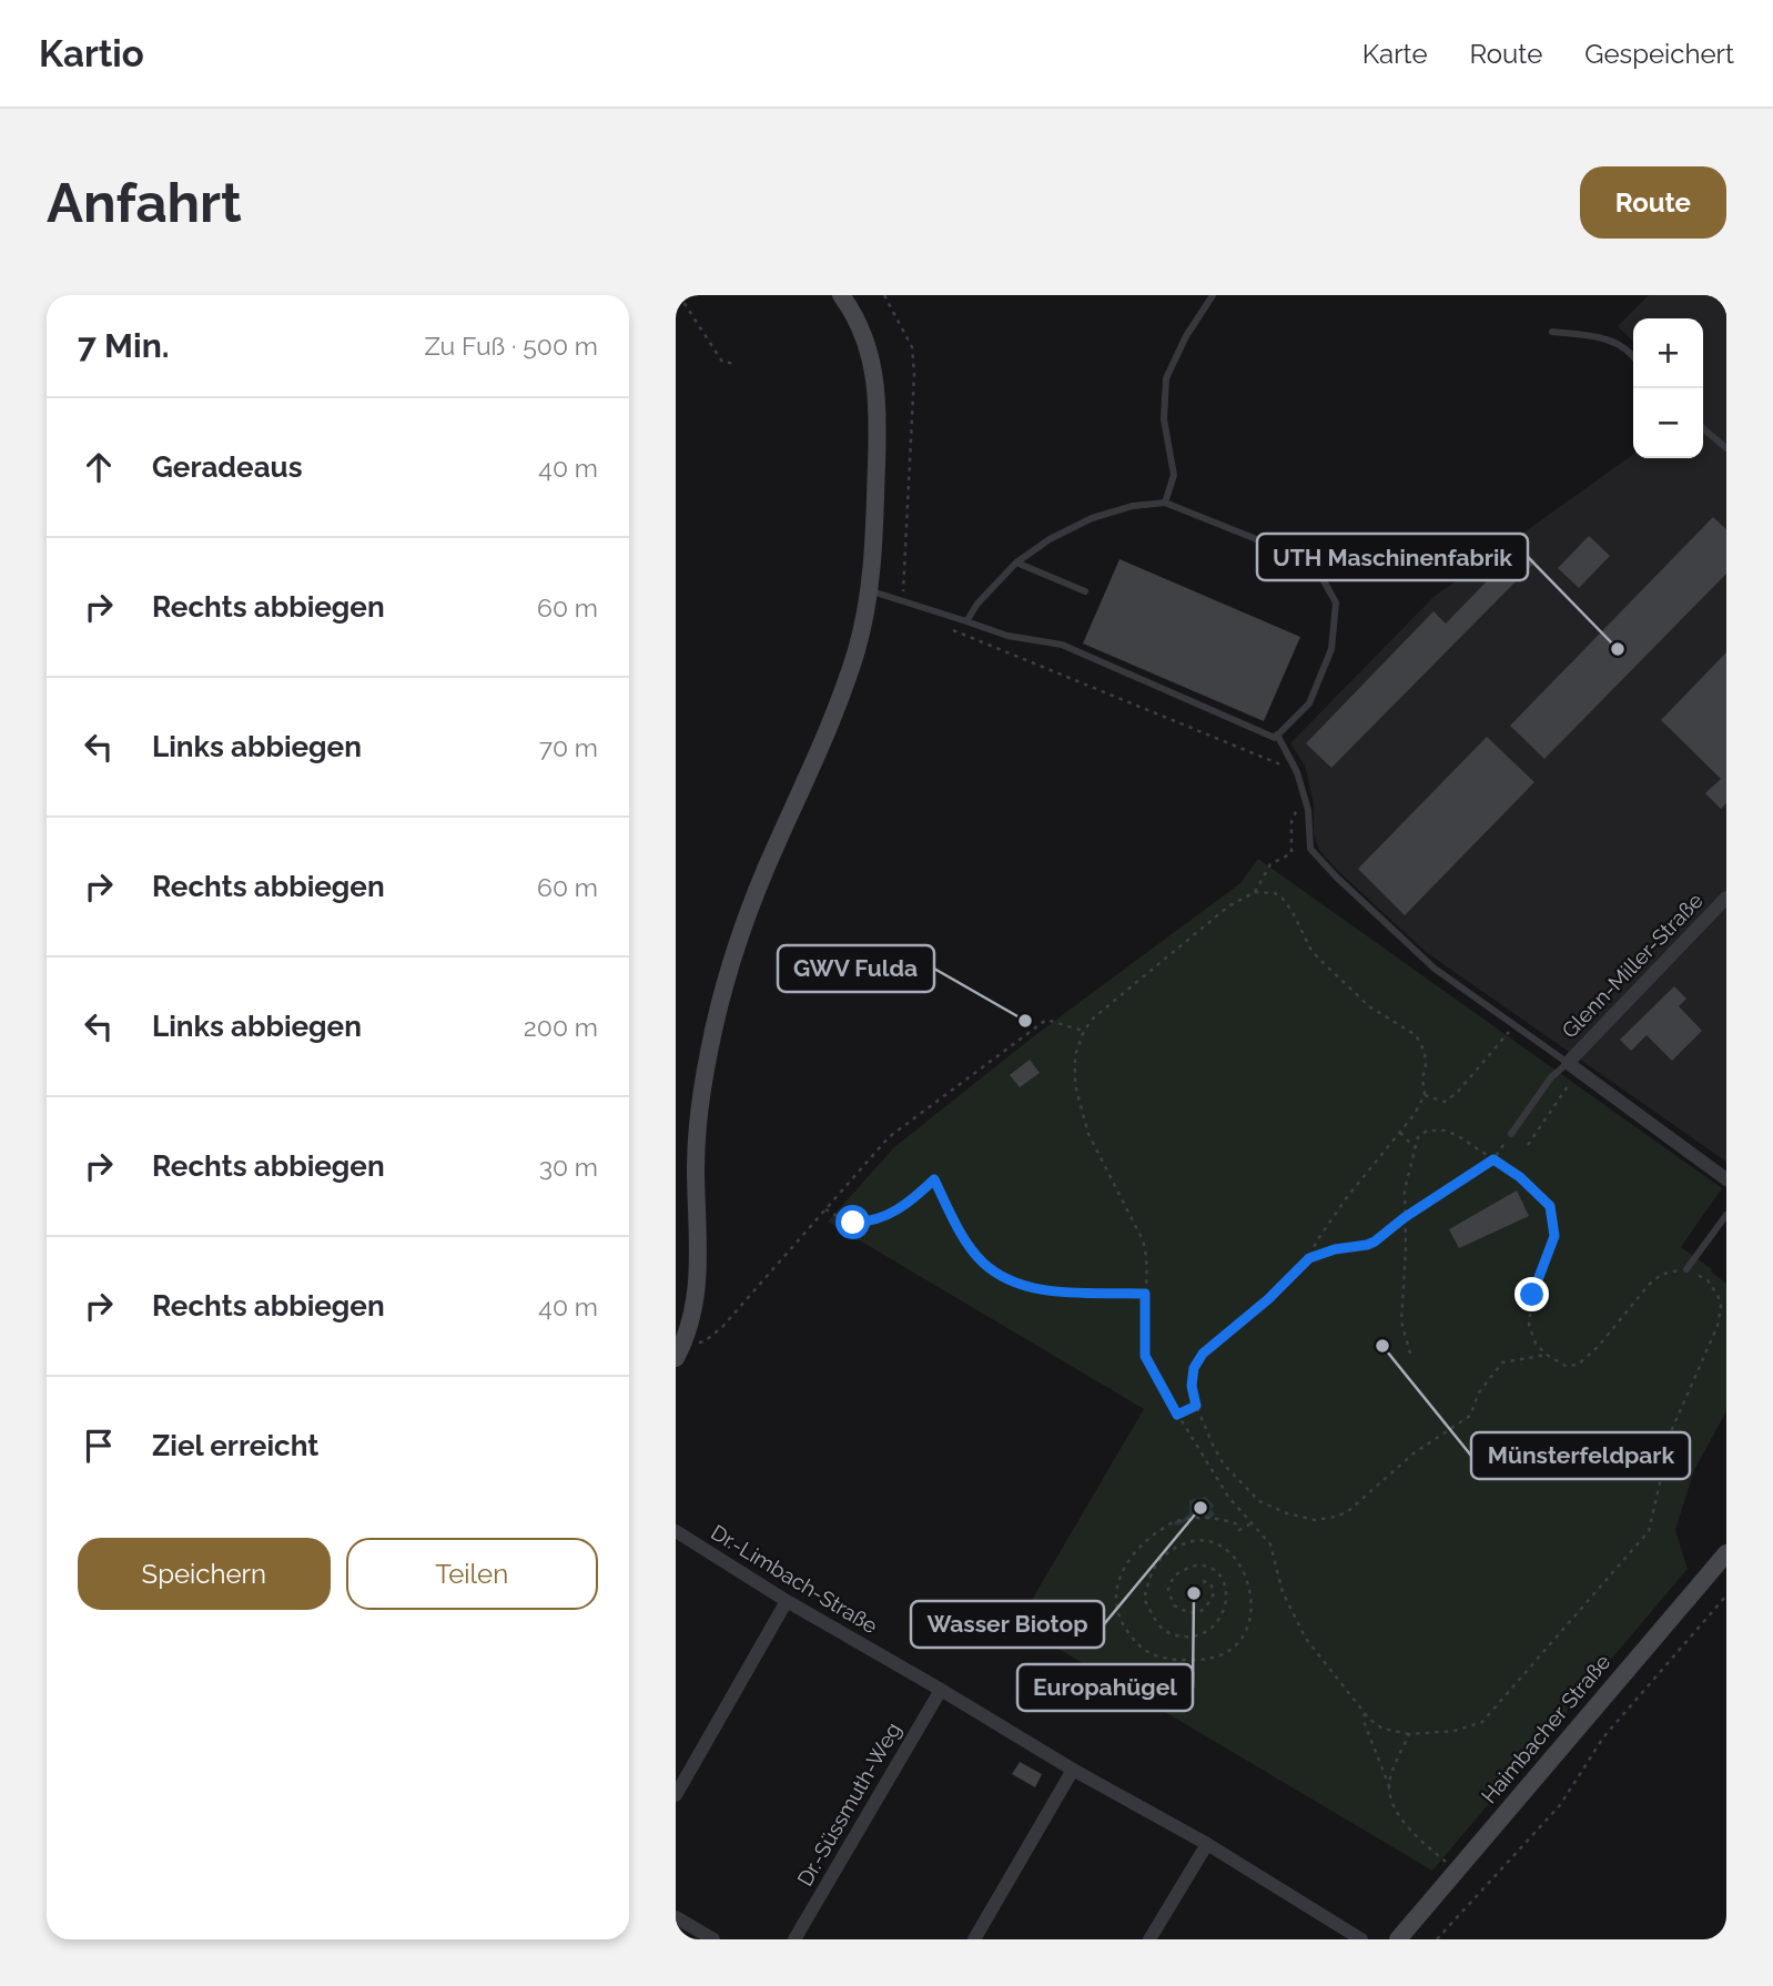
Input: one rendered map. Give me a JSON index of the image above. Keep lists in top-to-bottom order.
{
  "streets": {
    "street": [
      "Glenn-Miller-Straße",
      "Dr.-Limbach-Straße",
      "Haimbacher Straße",
      "Dr.-Süssmuth-Weg"
    ]
  },
  "crossings": [
    ["Dr.-Limbach-Straße", "Dr.-Süssmuth-Weg"]
  ],
  "places": [
    "UTH Maschinenfabrik",
    "GWV Fulda",
    "Münsterfeldpark",
    "Wasser Biotop",
    "Europahügel"
  ],
  "page": {
    "header": "Kartio",
    "nav": ["Karte", "Route", "Gespeichert"],
    "buttons": [
      "Route",
      ["Speichern", "Teilen"]
    ],
    "title": "Anfahrt",
    "heading": ["7 Min.", "Zu Fuß · 500 m"],
    "map_buttons": ["+", "−"],
    "list": [
      ["Geradeaus", "40 m"],
      ["Rechts abbiegen", "60 m"],
      ["Links abbiegen", "70 m"],
      ["Rechts abbiegen", "60 m"],
      ["Links abbiegen", "200 m"],
      ["Rechts abbiegen", "30 m"],
      ["Rechts abbiegen", "40 m"],
      "Ziel erreicht"
    ]
  }
}
